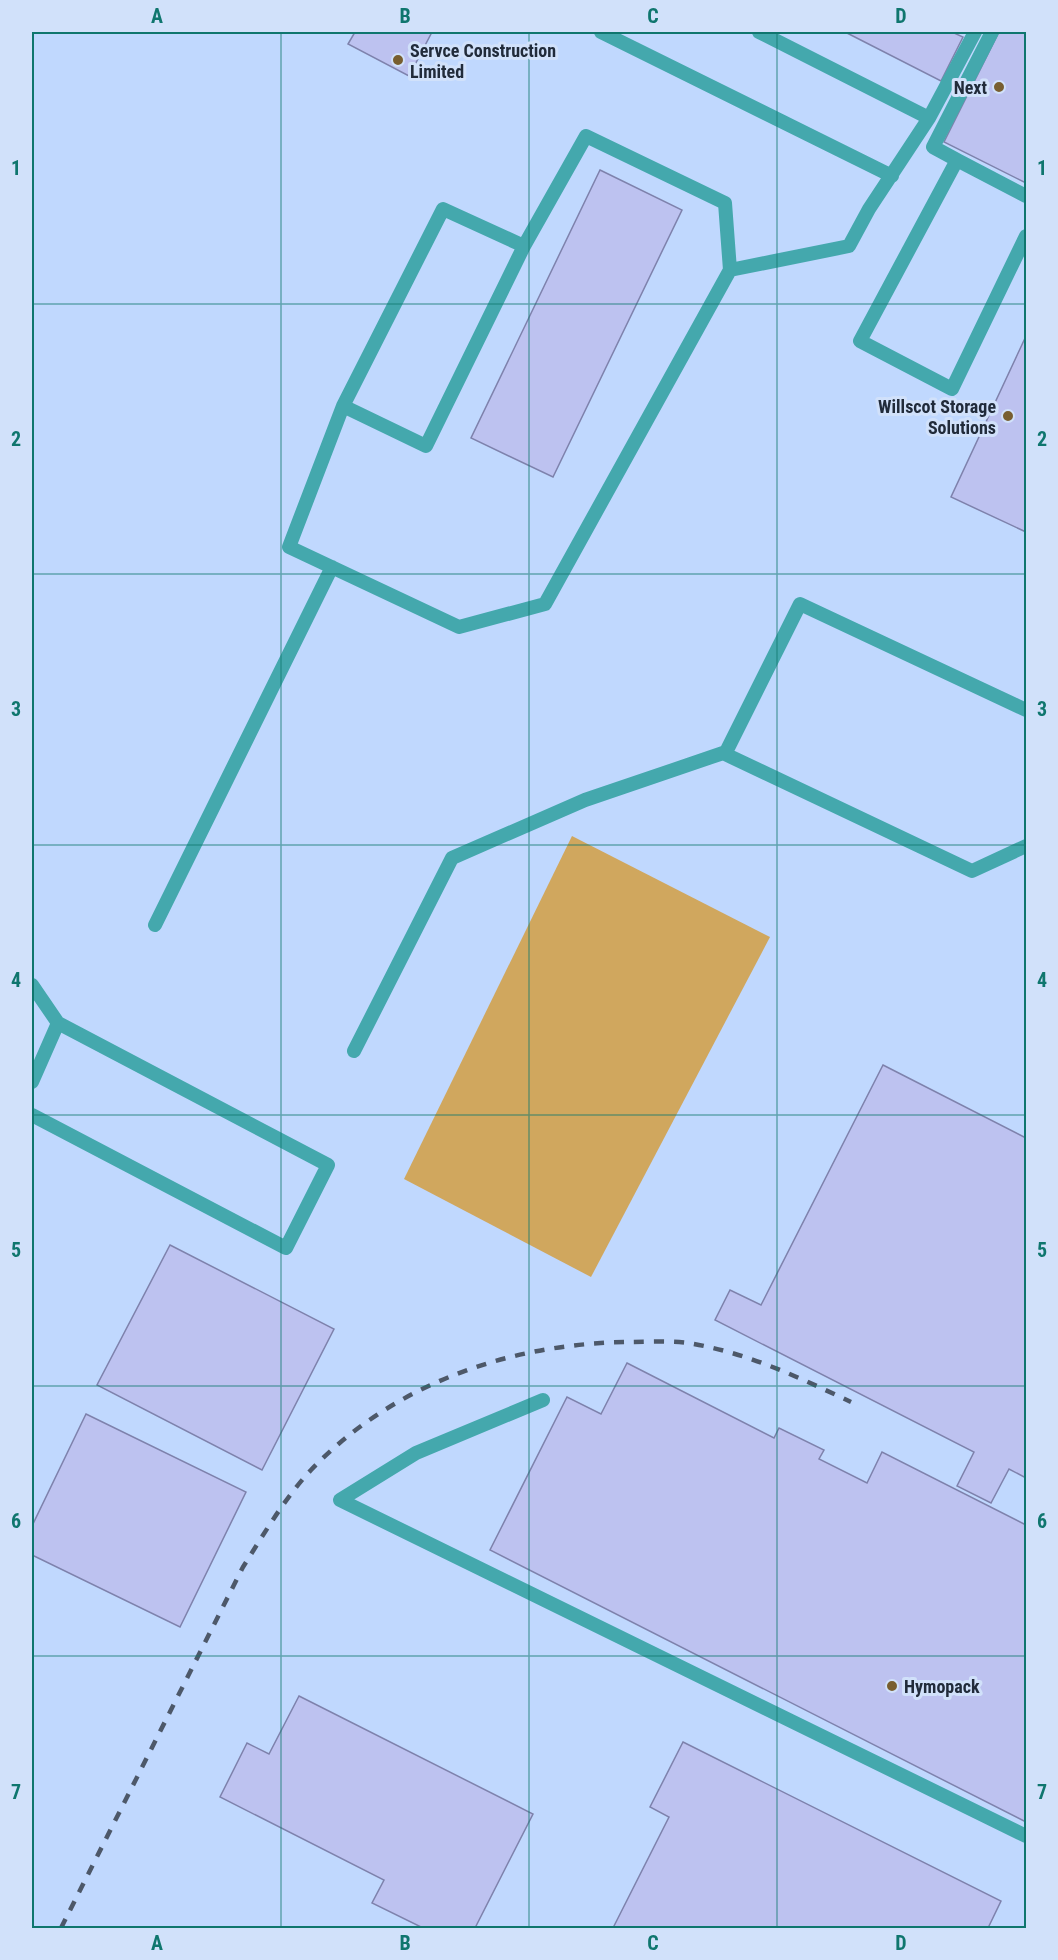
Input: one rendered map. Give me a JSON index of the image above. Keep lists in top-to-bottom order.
{
  "places": [
    "Servce Construction Limited",
    "Next",
    "Willscot Storage Solutions",
    "Hymopack"
  ],
  "grid": {
    "columns": [
      "A",
      "B",
      "C",
      "D"
    ],
    "rows": [
      "1",
      "2",
      "3",
      "4",
      "5",
      "6",
      "7"
    ]
  }
}
